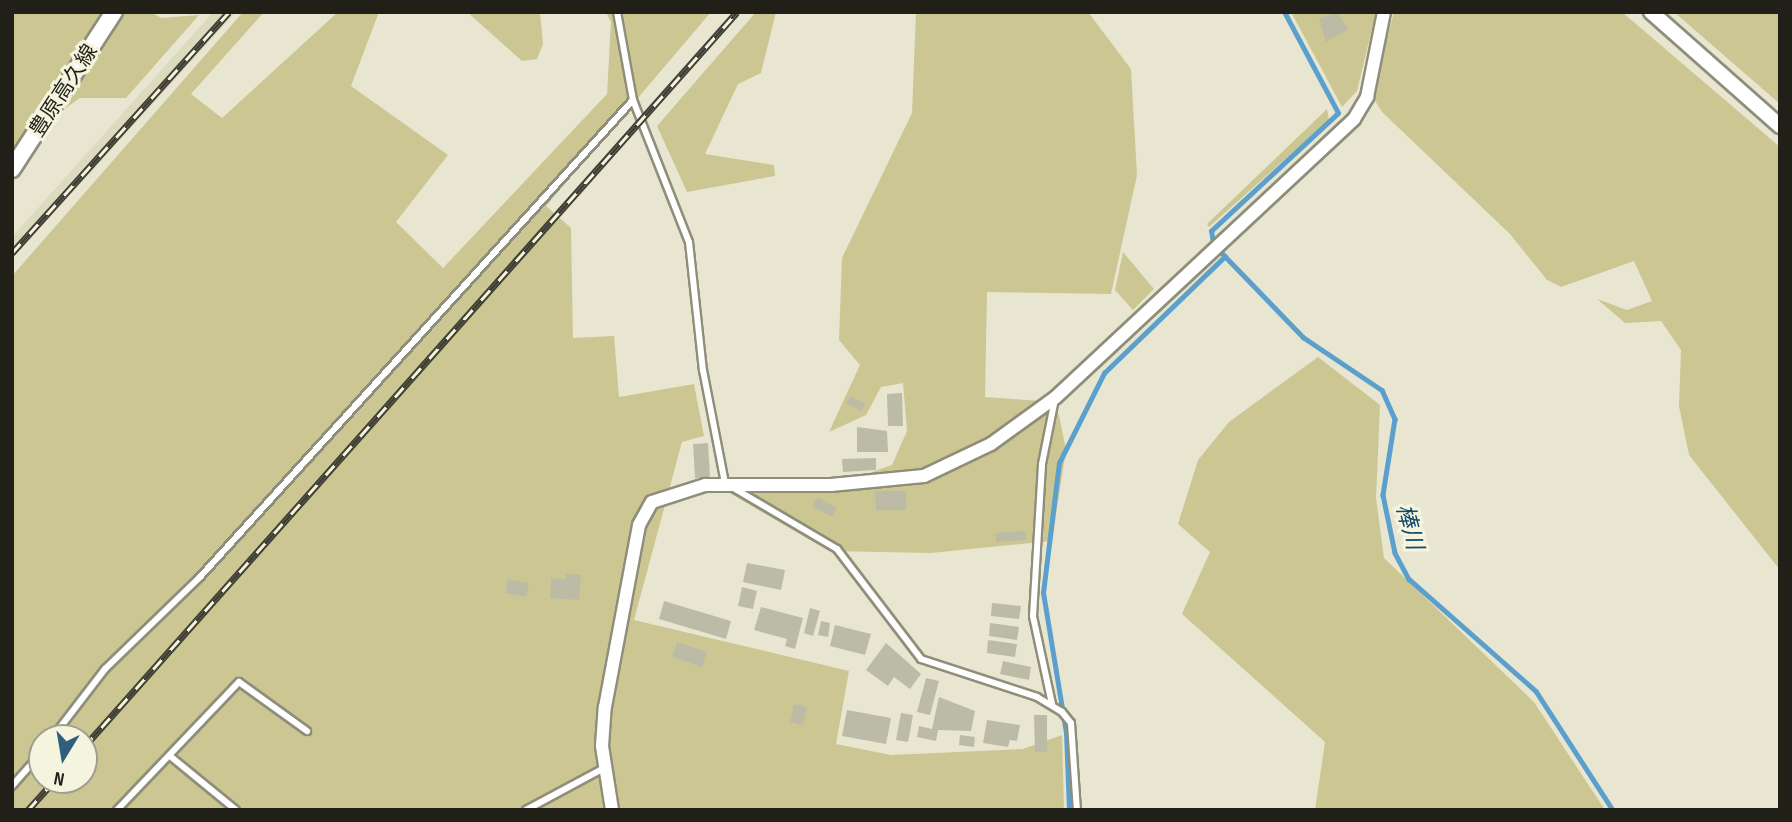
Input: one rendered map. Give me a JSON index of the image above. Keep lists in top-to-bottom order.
{
  "streets": {
    "main road": ["豊原高久線"]
  },
  "water": ["棒川"],
  "north": "bottom"
}
